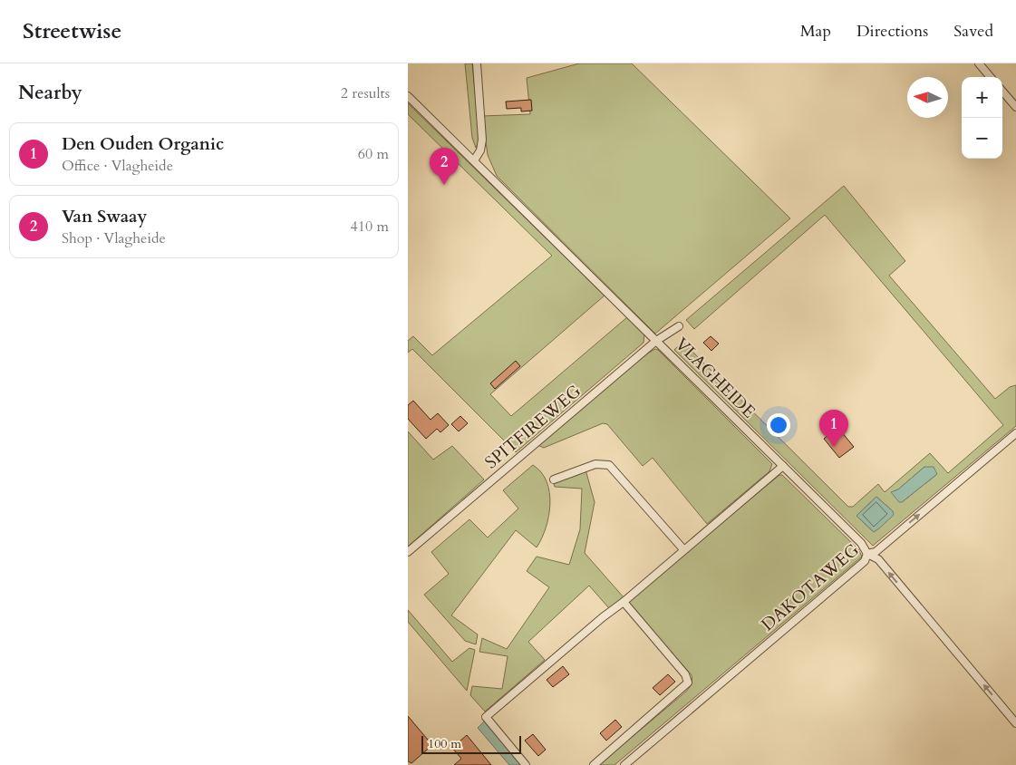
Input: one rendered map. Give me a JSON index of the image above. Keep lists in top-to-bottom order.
{
  "streets": {
    "street": ["VLAGHEIDE", "SPITFIREWEG", "DAKOTAWEG"]
  },
  "crossings": [
    ["VLAGHEIDE", "SPITFIREWEG"],
    ["VLAGHEIDE", "DAKOTAWEG"]
  ],
  "one_way": ["DAKOTAWEG"],
  "scale_bar": "100 m",
  "north": "left",
  "page": {
    "header": "Streetwise",
    "nav": ["Map", "Directions", "Saved"],
    "heading": ["Nearby", "2 results"],
    "map_buttons": ["+", "−"],
    "list": [
      {
        "mark": "1",
        "name": "Den Ouden Organic",
        "note": "Office · Vlagheide",
        "value": "60 m"
      },
      {
        "mark": "2",
        "name": "Van Swaay",
        "note": "Shop · Vlagheide",
        "value": "410 m"
      }
    ],
    "pins": ["2", "1"],
    "scale": "100 m"
  }
}
